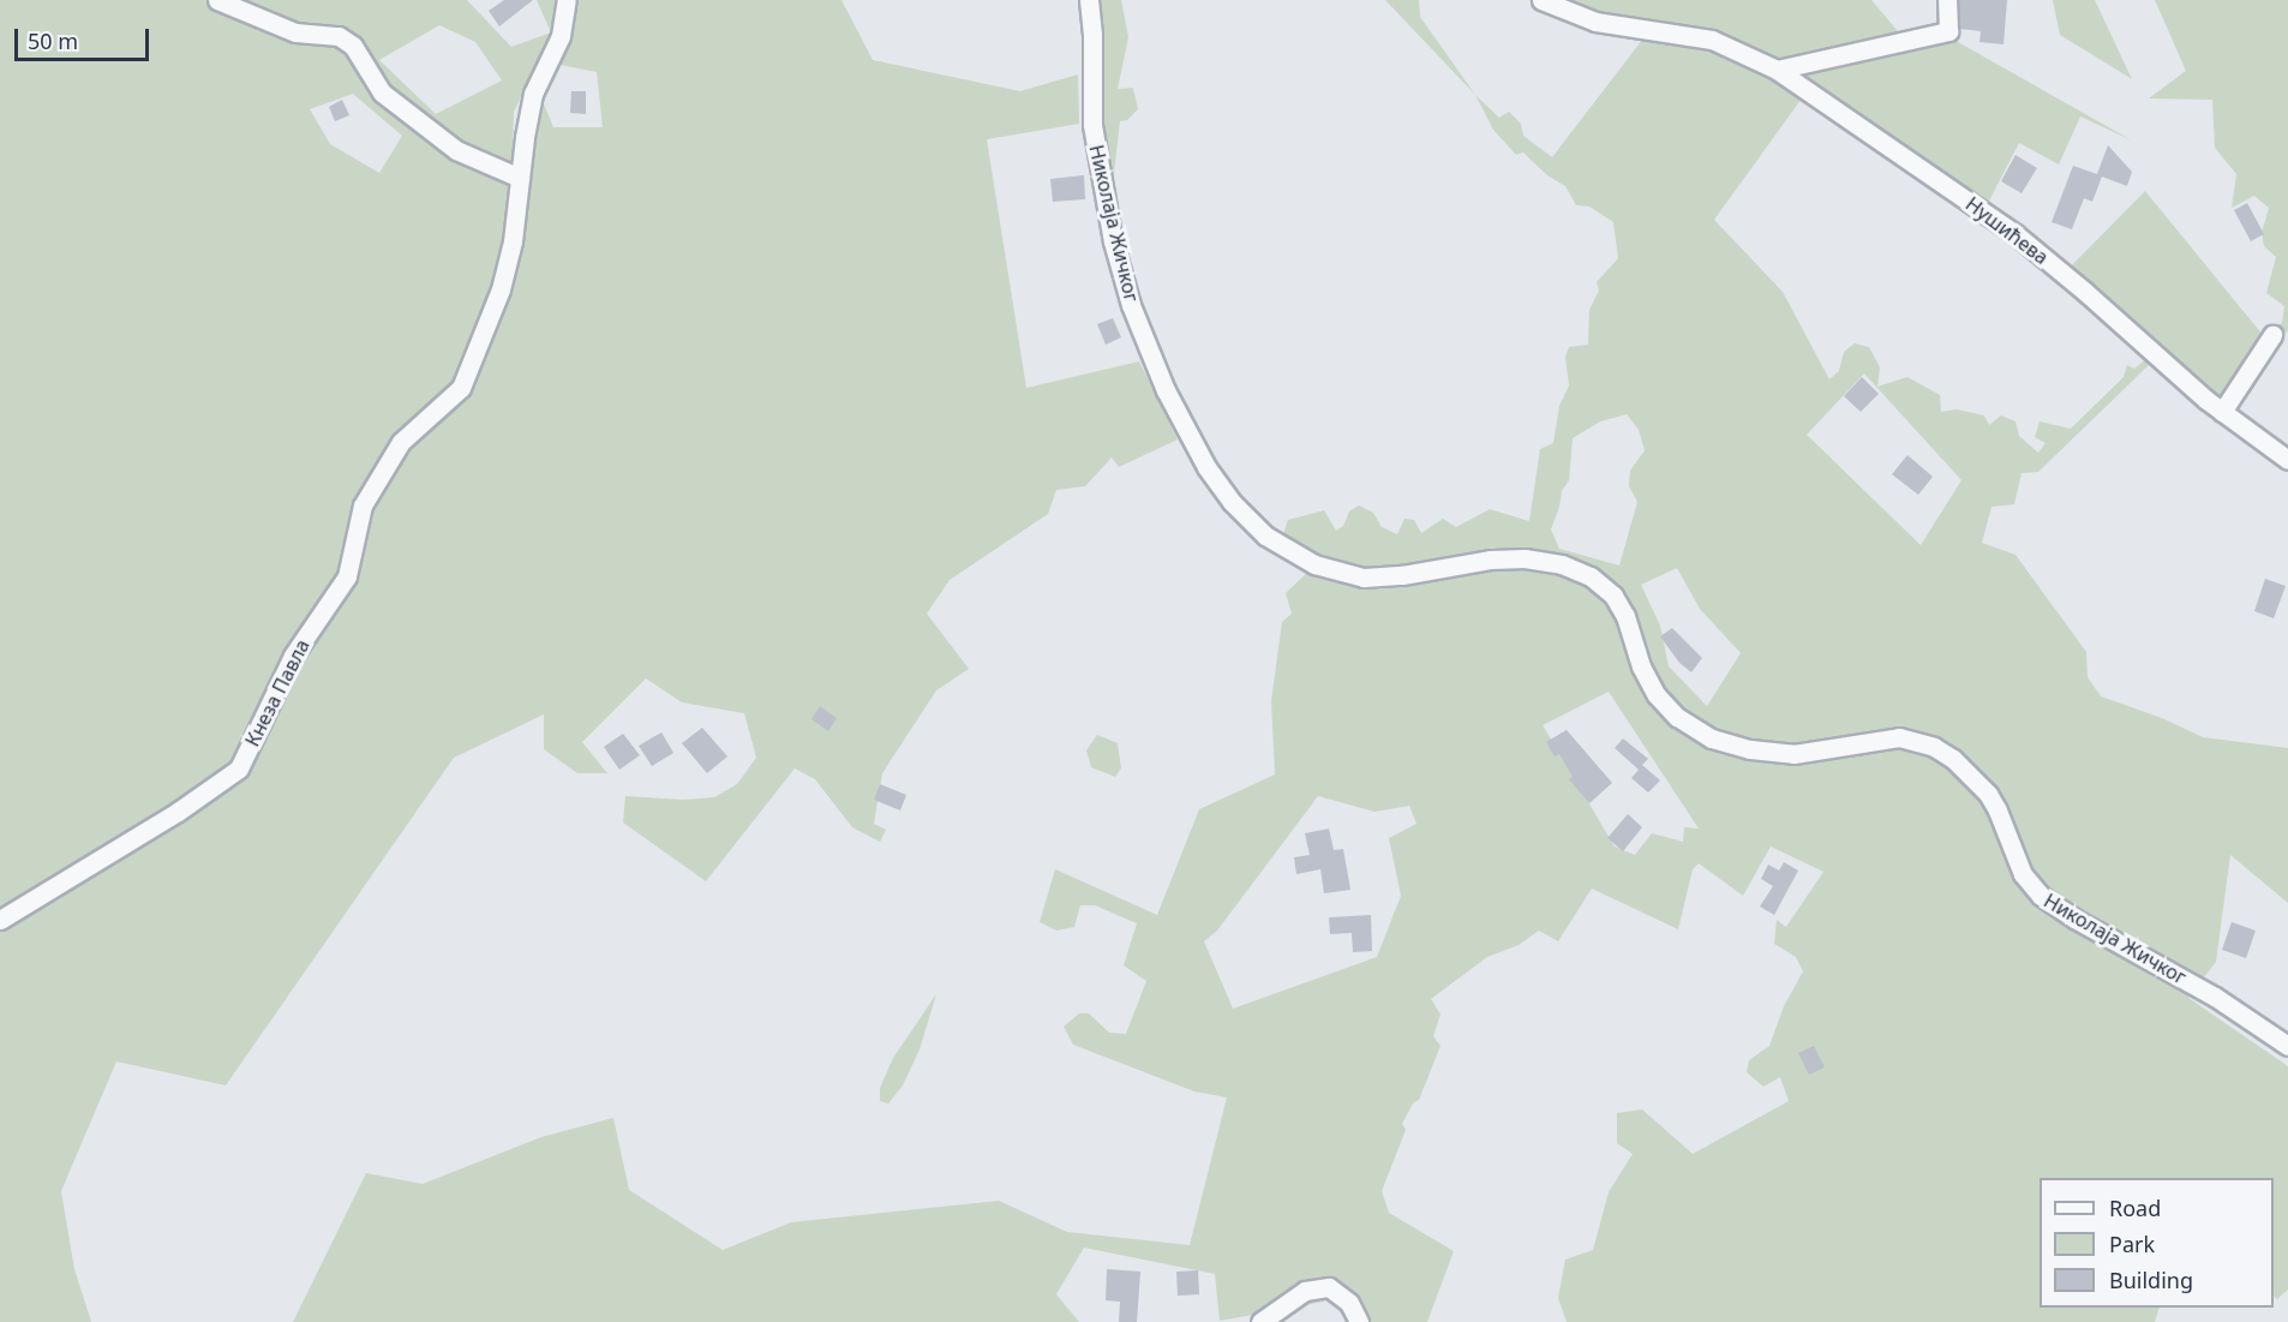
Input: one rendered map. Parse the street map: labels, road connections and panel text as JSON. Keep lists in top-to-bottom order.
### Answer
{
  "streets": {
    "street": ["Николаја Жичког", "Нушићева", "Кнеза Павла"]
  },
  "legend": ["Road", "Park", "Building"],
  "scale_bar": "50 m"
}
